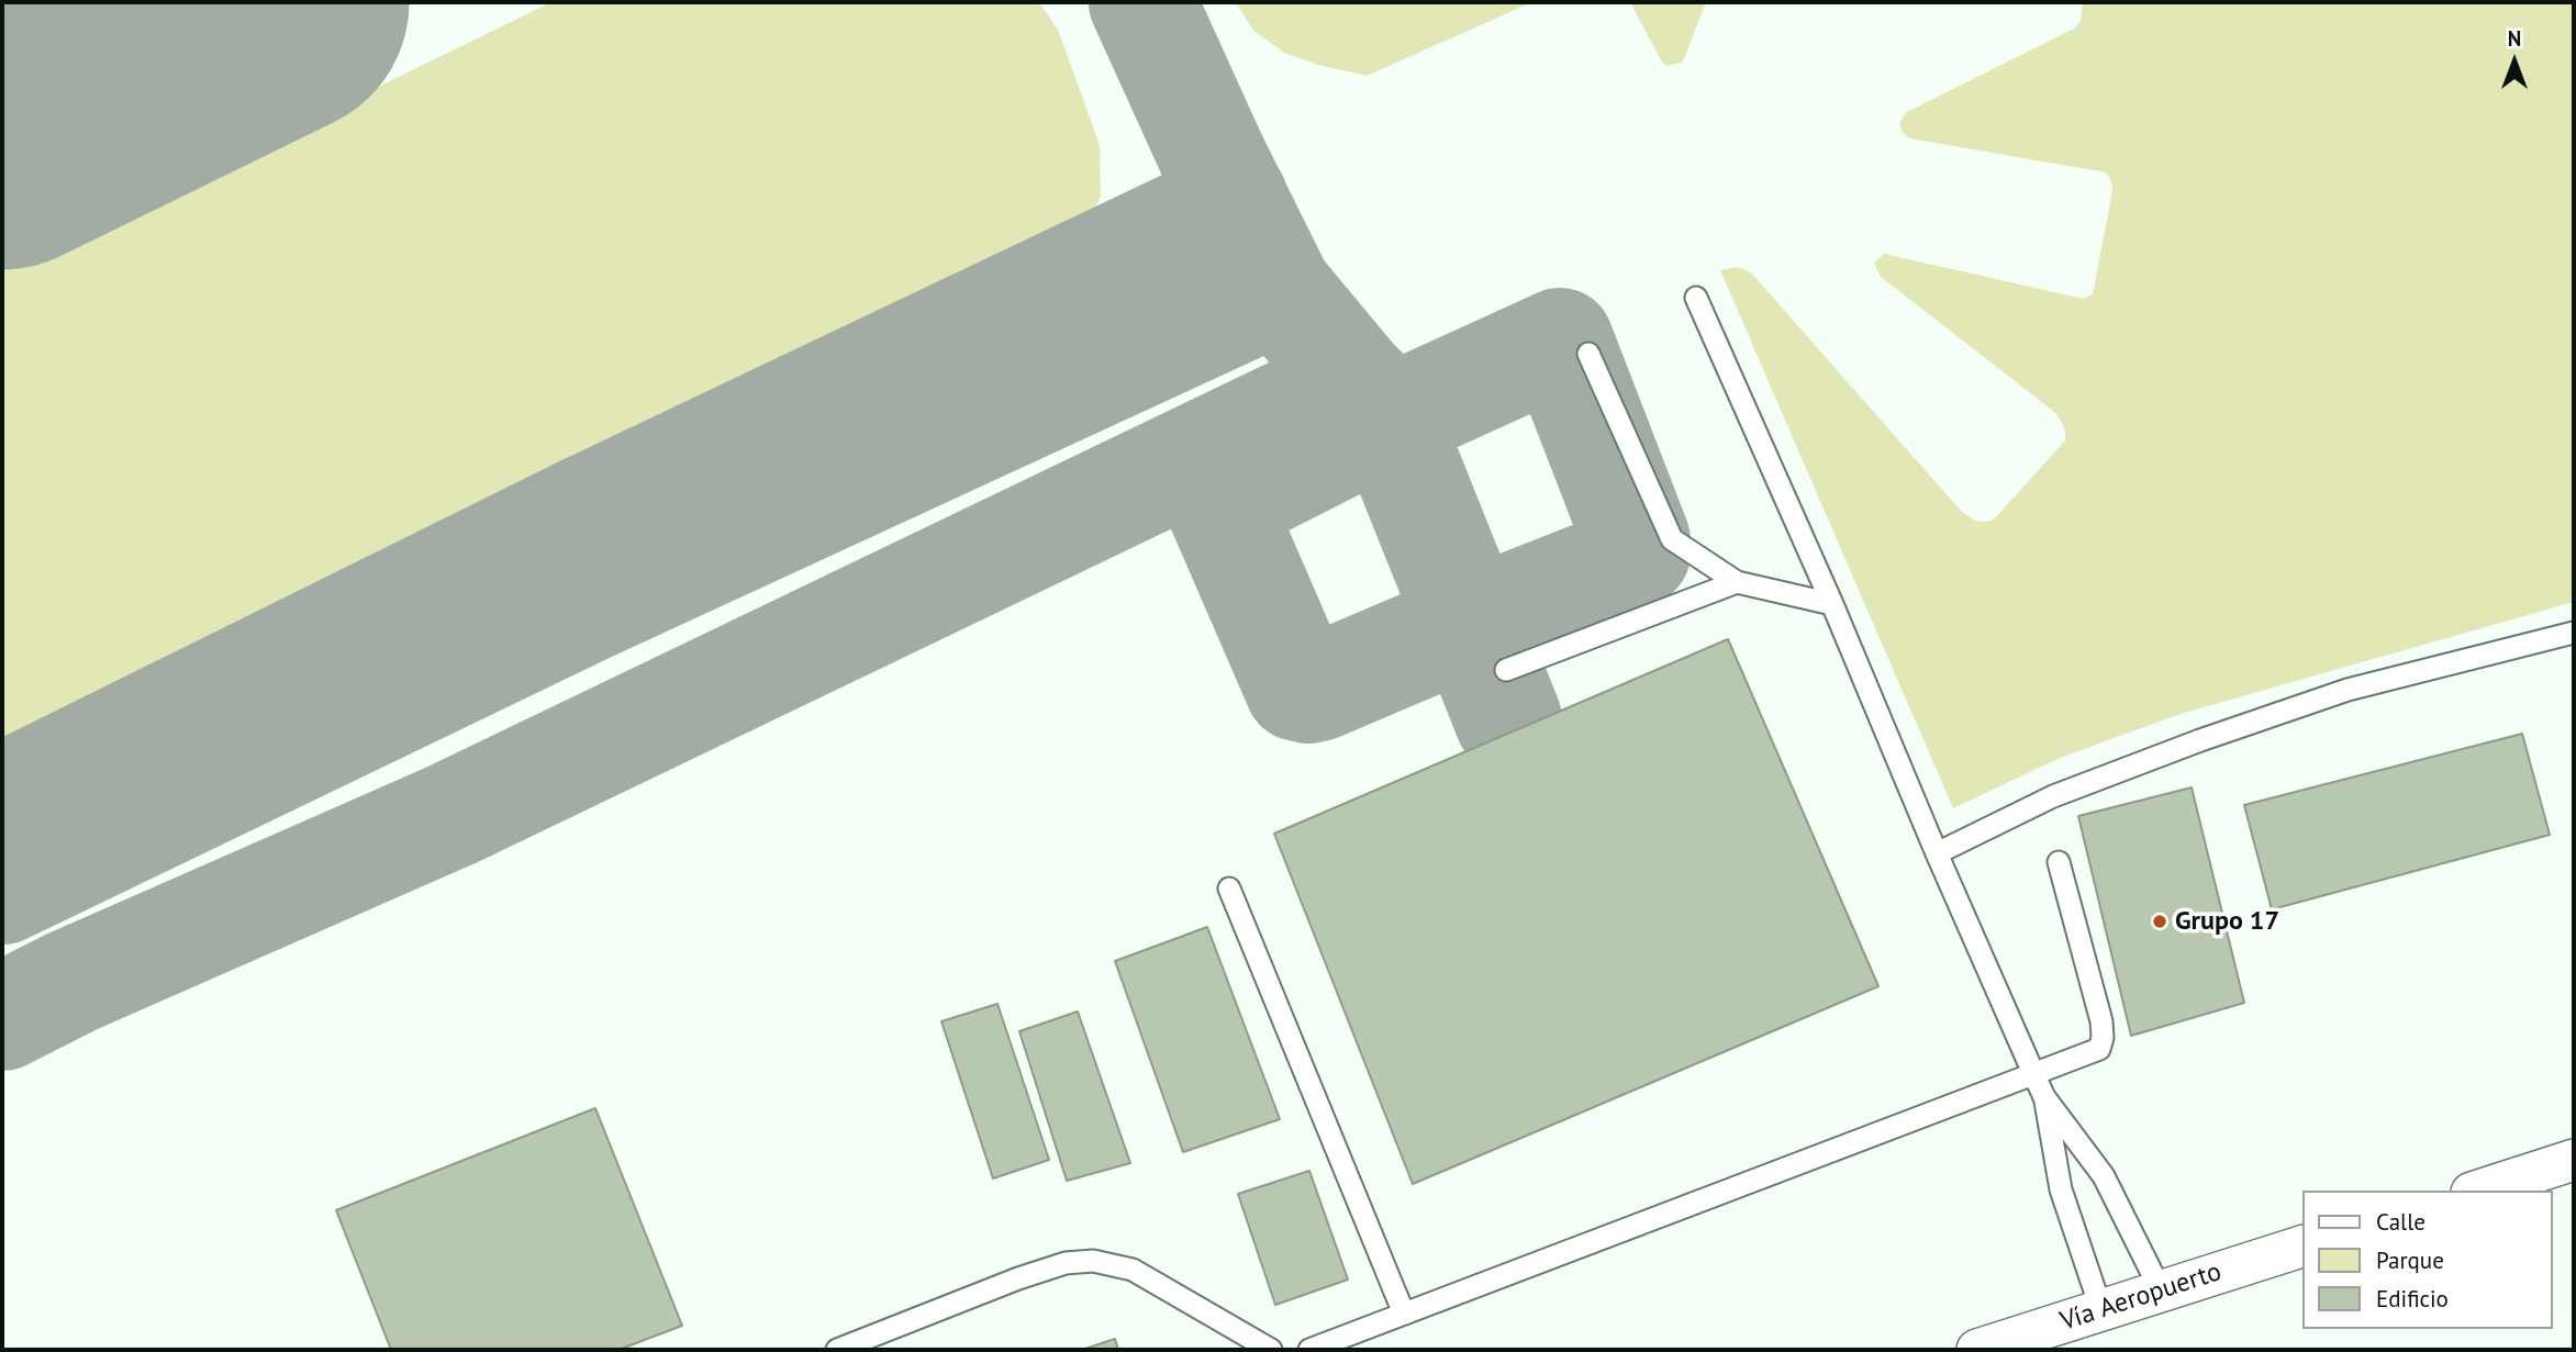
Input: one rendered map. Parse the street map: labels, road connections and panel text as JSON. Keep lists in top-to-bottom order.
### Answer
{
  "streets": {
    "street": ["Vía Aeropuerto"]
  },
  "places": ["Grupo 17"],
  "legend": ["Calle", "Parque", "Edificio"],
  "north": "top"
}
